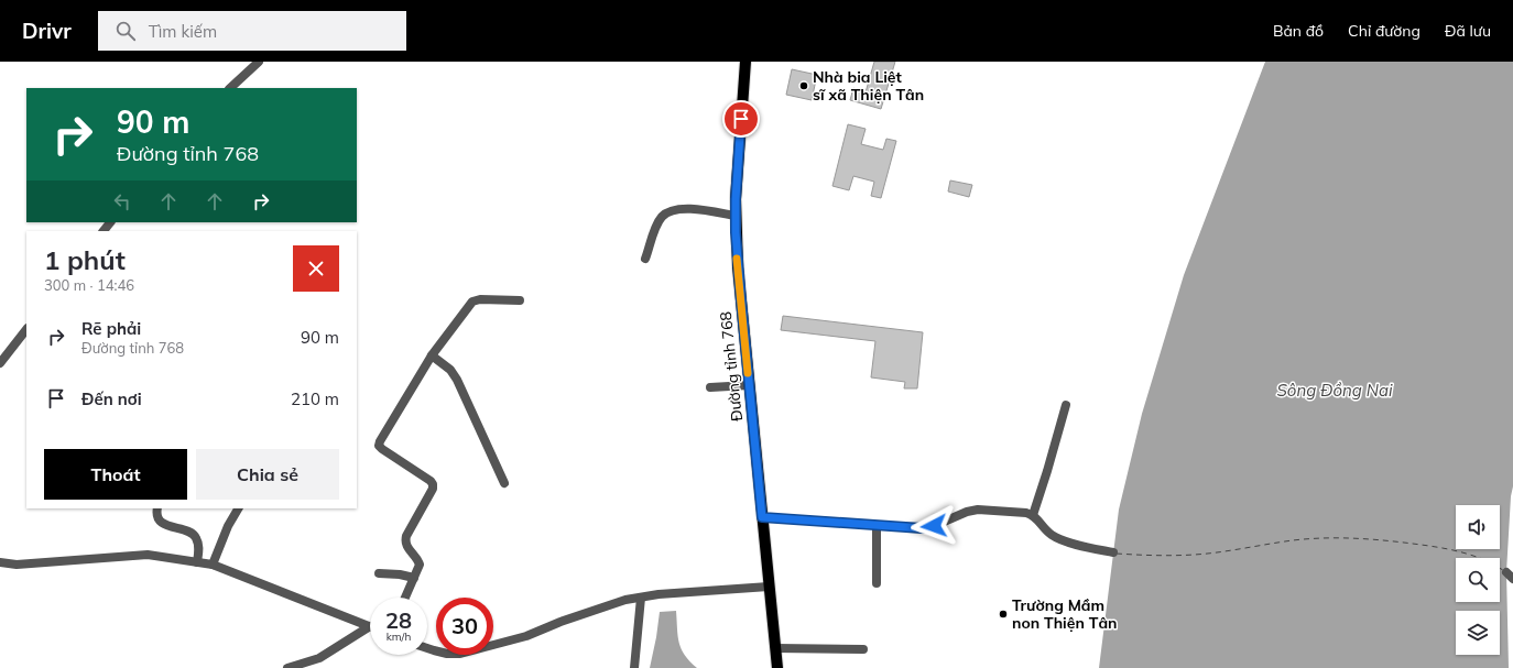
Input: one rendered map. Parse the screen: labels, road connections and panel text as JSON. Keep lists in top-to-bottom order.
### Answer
{
  "streets": {
    "main road": ["Đường tỉnh 768"]
  },
  "water": ["Sông Đồng Nai"],
  "places": ["Nhà bia Liệt sĩ xã Thiện Tân", "Trường Mầm non Thiện Tân"],
  "page": {
    "header": "Drivr",
    "search": "Tìm kiếm",
    "nav": ["Bản đồ", "Chỉ đường", "Đã lưu"],
    "turn": ["90 m", "Đường tỉnh 768"],
    "heading": ["1 phút", "300 m · 14:46"],
    "list": [
      {
        "name": "Rẽ phải",
        "note": "Đường tỉnh 768",
        "value": "90 m"
      },
      {
        "name": "Đến nơi",
        "value": "210 m"
      }
    ],
    "buttons": ["Thoát", "Chia sẻ"],
    "speed": "28 km/h",
    "limit": "30"
  }
}
